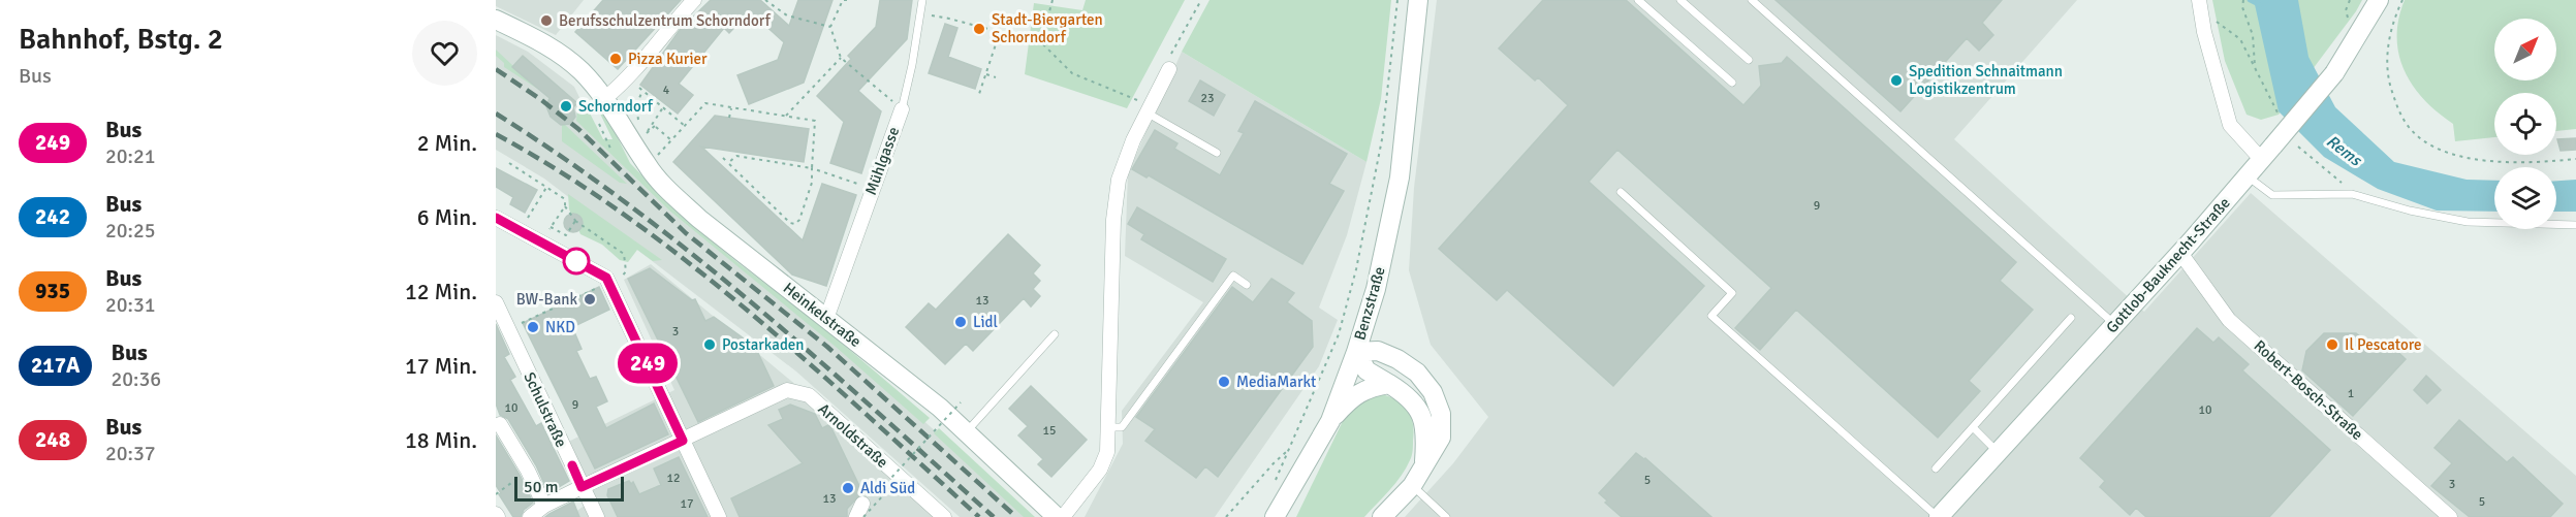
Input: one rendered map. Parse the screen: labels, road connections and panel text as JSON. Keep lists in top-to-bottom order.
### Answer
{
  "streets": {
    "street": [
      "Mühlgasse",
      "Gottlob-Bauknecht-Straße",
      "Benzstraße",
      "Heinkelstraße",
      "Robert-Bosch-Straße",
      "Schulstraße",
      "Arnoldstraße"
    ]
  },
  "crossings": [
    ["Mühlgasse", "Heinkelstraße"],
    ["Gottlob-Bauknecht-Straße", "Robert-Bosch-Straße"],
    ["Schulstraße", "Arnoldstraße"]
  ],
  "water": ["Rems"],
  "places": [
    "Berufsschulzentrum Schorndorf",
    "Stadt-Biergarten Schorndorf",
    "Pizza Kurier",
    "Spedition Schnaitmann Logistikzentrum",
    "Schorndorf",
    "BW-Bank",
    "Lidl",
    "NKD",
    "Postarkaden",
    "Il Pescatore",
    "MediaMarkt",
    "Aldi Süd"
  ],
  "lines": ["bus line 249"],
  "house_numbers": [
    "4",
    "23",
    "9",
    "13",
    "3",
    "1",
    "9",
    "10",
    "10",
    "15",
    "12",
    "5",
    "3",
    "13",
    "5",
    "17"
  ],
  "scale_bar": "50 m",
  "north": "top right",
  "page": {
    "heading": ["Bahnhof, Bstg. 2", "Bus"],
    "on_map": "249",
    "list": [
      {
        "mark": "249",
        "name": "Bus",
        "note": "20:21",
        "value": "2 Min."
      },
      {
        "mark": "242",
        "name": "Bus",
        "note": "20:25",
        "value": "6 Min."
      },
      {
        "mark": "935",
        "name": "Bus",
        "note": "20:31",
        "value": "12 Min."
      },
      {
        "mark": "217A",
        "name": "Bus",
        "note": "20:36",
        "value": "17 Min."
      },
      {
        "mark": "248",
        "name": "Bus",
        "note": "20:37",
        "value": "18 Min."
      }
    ],
    "scale": "50 m"
  }
}
